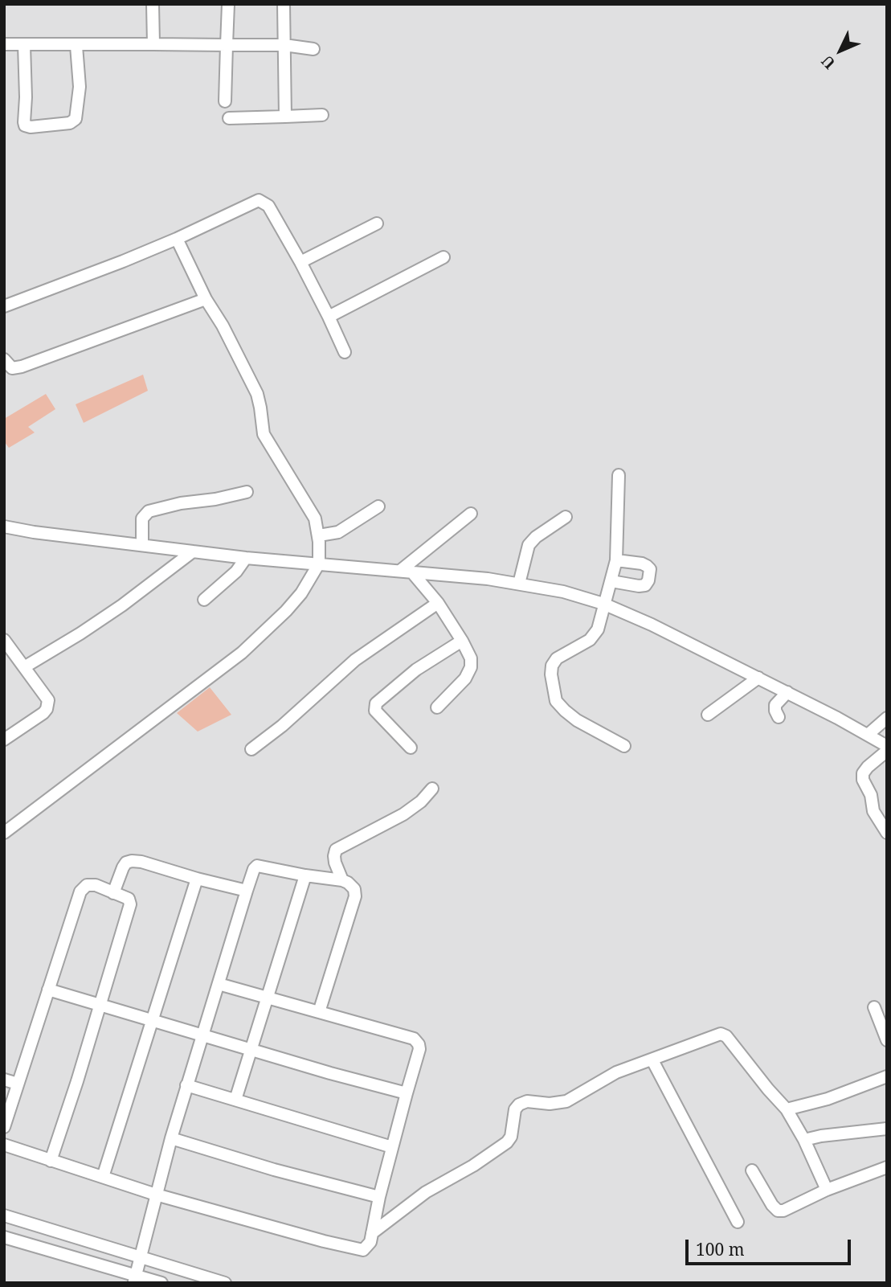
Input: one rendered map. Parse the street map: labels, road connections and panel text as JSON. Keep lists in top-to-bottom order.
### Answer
{
  "scale_bar": "100 m",
  "north": "bottom left"
}
